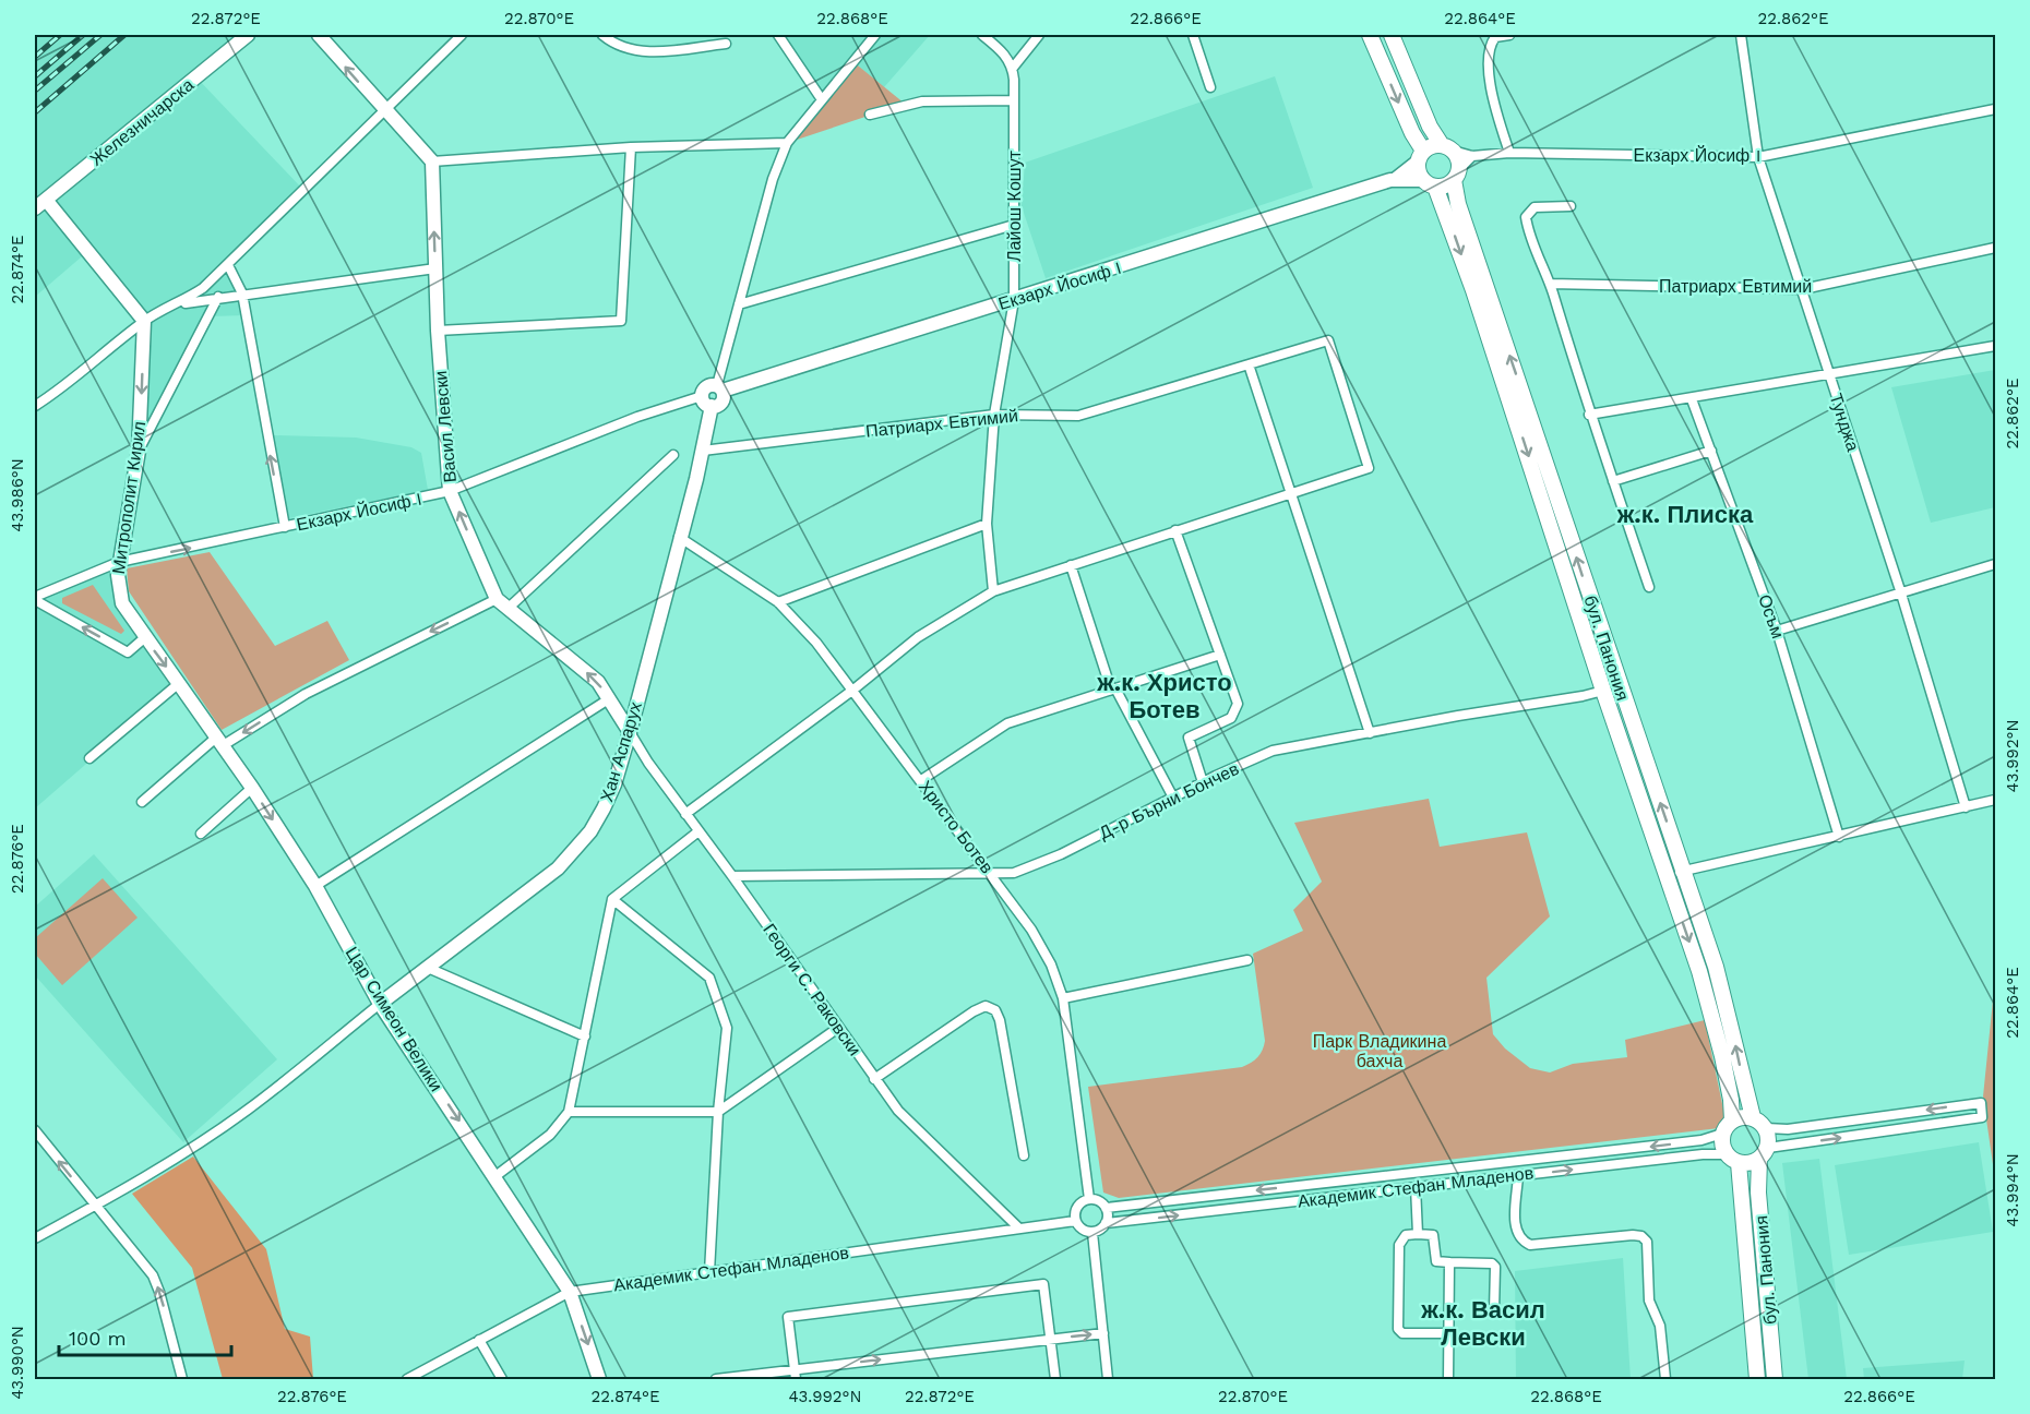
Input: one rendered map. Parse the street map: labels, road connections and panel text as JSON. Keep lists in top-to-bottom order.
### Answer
{
  "streets": {
    "main road": ["бул. Панония"],
    "street": [
      "Железничарска",
      "Екзарх Йосиф I",
      "Лайош Кошут",
      "Патриарх Евтимий",
      "Тунджа",
      "Васил Левски",
      "Митрополит Кирил",
      "Осъм",
      "Хан Аспарух",
      "Д-р Бърни Бончев",
      "Христо Ботев",
      "Георги С. Раковски",
      "Цар Симеон Велики",
      "Академик Стефан Младенов"
    ]
  },
  "crossings": [
    ["Екзарх Йосиф I", "Лайош Кошут"],
    ["Екзарх Йосиф I", "Тунджа"],
    ["Екзарх Йосиф I", "Васил Левски"],
    ["Екзарх Йосиф I", "Митрополит Кирил"],
    ["Екзарх Йосиф I", "бул. Панония"],
    ["Екзарх Йосиф I", "Хан Аспарух"],
    ["Лайош Кошут", "Патриарх Евтимий"],
    ["Патриарх Евтимий", "Тунджа"],
    ["Патриарх Евтимий", "Хан Аспарух"],
    ["Митрополит Кирил", "Цар Симеон Велики"],
    ["бул. Панония", "Д-р Бърни Бончев"],
    ["бул. Панония", "Академик Стефан Младенов"],
    ["Хан Аспарух", "Христо Ботев"],
    ["Хан Аспарух", "Георги С. Раковски"],
    ["Хан Аспарух", "Цар Симеон Велики"],
    ["Д-р Бърни Бончев", "Христо Ботев"],
    ["Д-р Бърни Бончев", "Георги С. Раковски"],
    ["Христо Ботев", "Академик Стефан Младенов"],
    ["Георги С. Раковски", "Академик Стефан Младенов"],
    ["Цар Симеон Велики", "Академик Стефан Младенов"]
  ],
  "one_way": ["Васил Левски", "Цар Симеон Велики"],
  "districts": ["ж.к. Плиска", "ж.к. Христо Ботев", "ж.к. Васил Левски"],
  "parks": ["Парк Владикина бахча"],
  "scale_bar": "100 m",
  "coordinates": [
    "22.872°E",
    "22.870°E",
    "22.868°E",
    "22.866°E",
    "22.864°E",
    "22.862°E",
    "22.874°E",
    "43.986°N",
    "43.992°N",
    "22.876°E",
    "43.994°N",
    "43.990°N"
  ]
}
